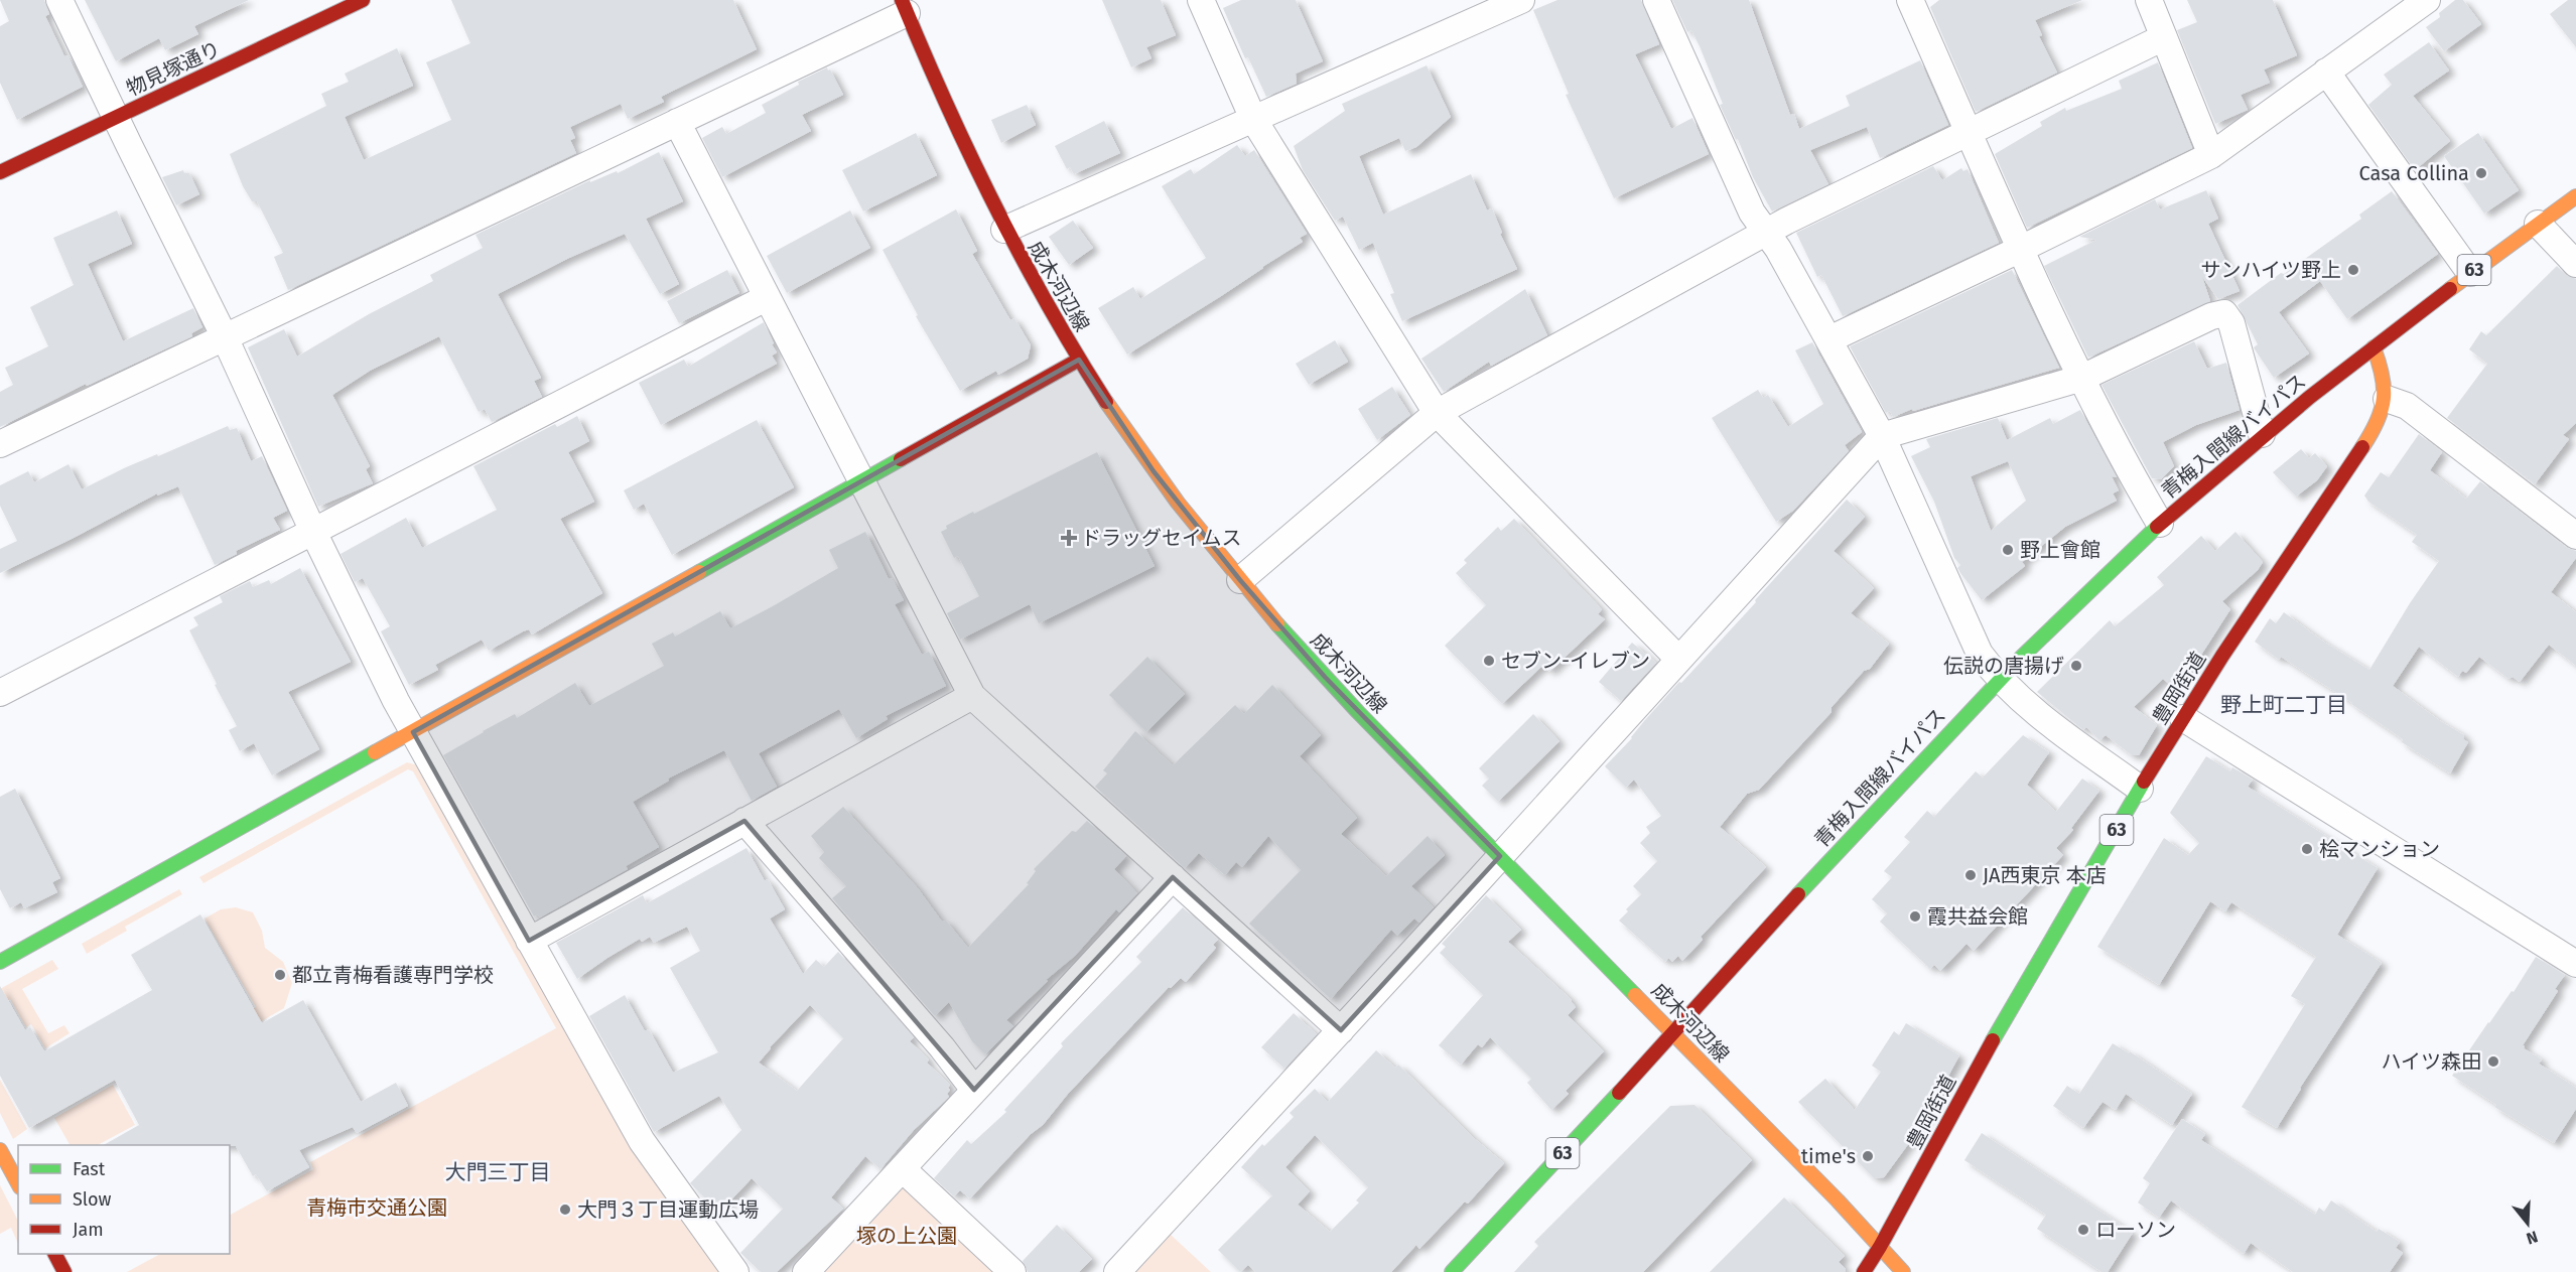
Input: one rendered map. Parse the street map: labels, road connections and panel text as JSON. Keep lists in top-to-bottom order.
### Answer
{
  "streets": {
    "main road": [
      "物見塚通り",
      "63",
      "成木河辺線",
      "青梅入間線バイパス",
      "豊岡街道"
    ]
  },
  "crossings": [
    ["63", "青梅入間線バイパス"],
    ["63", "豊岡街道"],
    ["成木河辺線", "青梅入間線バイパス"],
    ["成木河辺線", "豊岡街道"],
    ["青梅入間線バイパス", "豊岡街道"]
  ],
  "districts": ["野上町二丁目", "大門三丁目"],
  "parks": ["青梅市交通公園", "塚の上公園"],
  "places": {
    "other": [
      "Casa Collina",
      "サンハイツ野上",
      "野上會館",
      "セブン-イレブン",
      "伝説の唐揚げ",
      "桧マンション",
      "JA西東京 本店",
      "霞共益会館",
      "都立青梅看護専門学校",
      "ハイツ森田",
      "time's",
      "大門３丁目運動広場",
      "ローソン"
    ],
    "health": ["ドラッグセイムス"]
  },
  "legend": ["Fast", "Slow", "Jam"],
  "north": "bottom"
}
